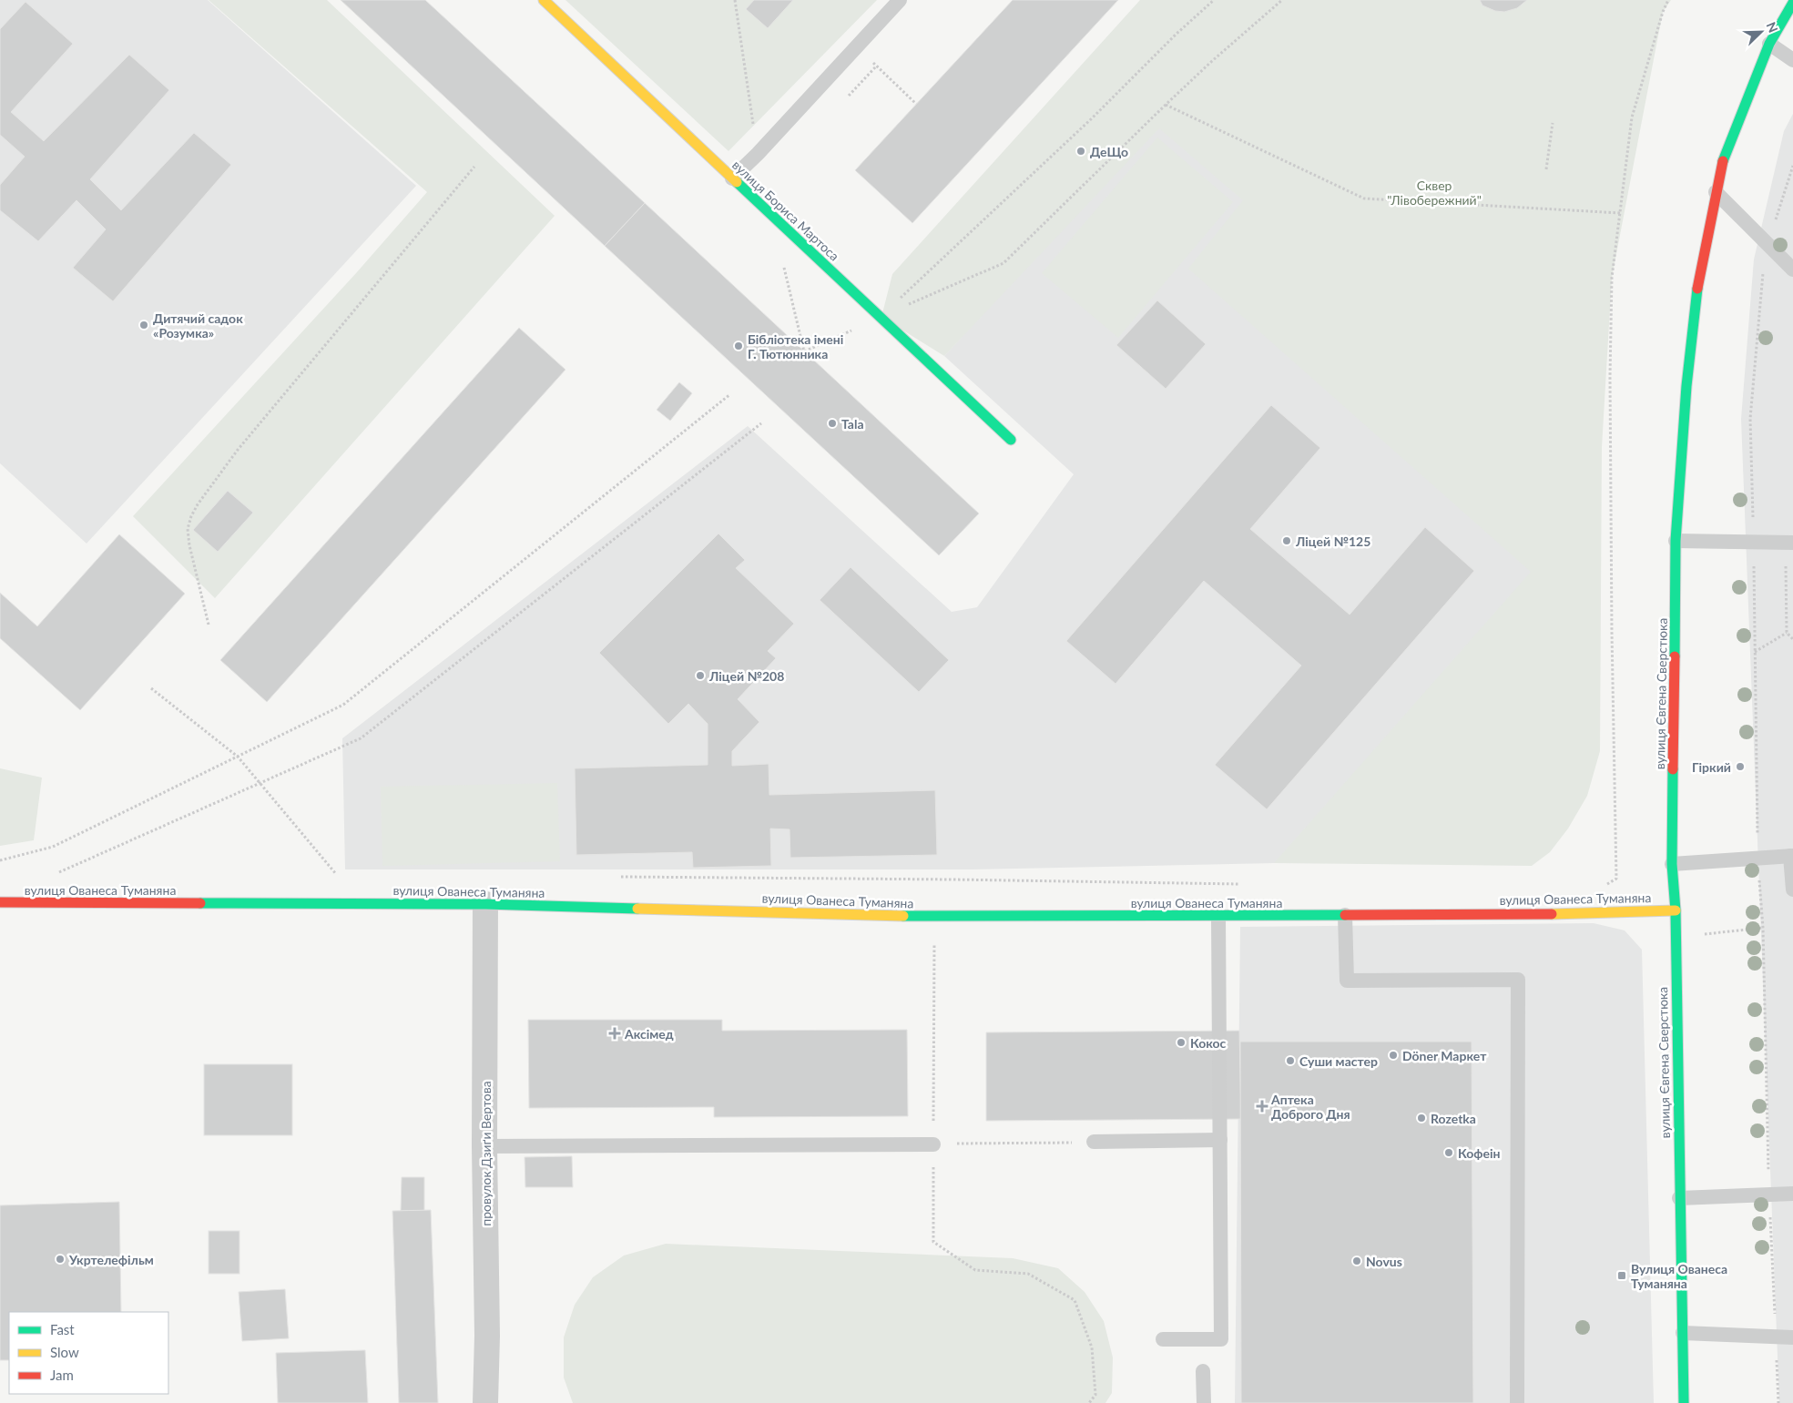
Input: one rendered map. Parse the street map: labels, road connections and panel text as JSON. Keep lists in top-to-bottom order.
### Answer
{
  "streets": {
    "street": [
      "вулиця Бориса Мартоса",
      "вулиця Євгена Сверстюка",
      "вулиця Ованеса Туманяна",
      "провулок Дзиґи Вертова"
    ]
  },
  "crossings": [
    ["вулиця Євгена Сверстюка", "вулиця Ованеса Туманяна"],
    ["вулиця Ованеса Туманяна", "провулок Дзиґи Вертова"]
  ],
  "parks": ["Сквер \"Лівобережний\""],
  "places": {
    "other": [
      "ДеЩо",
      "Дитячий садок «Розумка»",
      "Бібліотека імені Г. Тютюнника",
      "Tala",
      "Ліцей №125",
      "Ліцей №208",
      "Гіркий",
      "Кокос",
      "Döner Маркет",
      "Суши мастер",
      "Rozetka",
      "Кофеін",
      "Укртелефільм",
      "Novus"
    ],
    "health": ["Аксімед", "Аптека Доброго Дня"],
    "transit": ["Вулиця Ованеса Туманяна"]
  },
  "legend": ["Fast", "Slow", "Jam"],
  "north": "top right"
}
